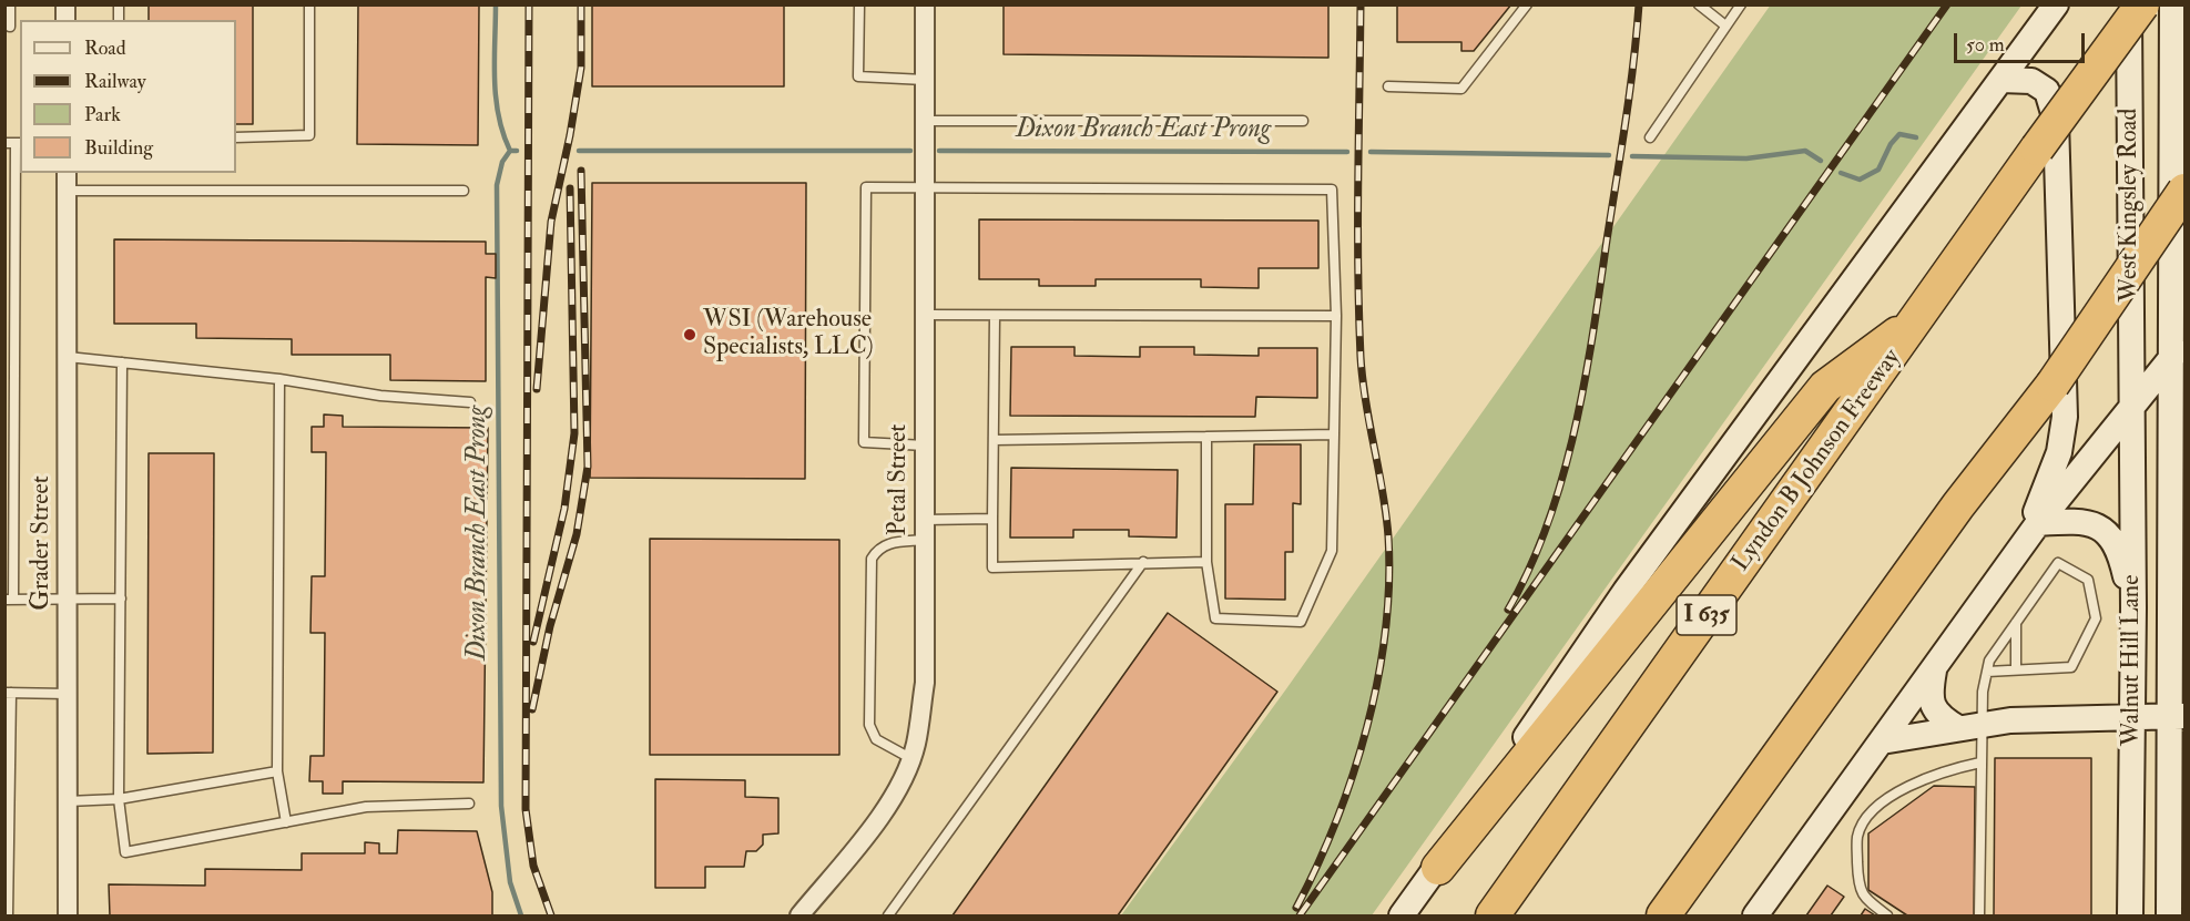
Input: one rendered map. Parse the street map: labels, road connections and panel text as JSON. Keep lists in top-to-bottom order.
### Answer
{
  "streets": {
    "highway": ["Lyndon B Johnson Freeway", "I 635"],
    "main road": ["West Kingsley Road", "Walnut Hill Lane"],
    "street": ["Petal Street", "Grader Street"]
  },
  "crossings": [
    ["West Kingsley Road", "Walnut Hill Lane"]
  ],
  "water": ["Dixon Branch East Prong"],
  "places": ["WSI (Warehouse Specialists, LLC)"],
  "legend": [
    "Road",
    "Railway",
    "Park",
    "Building"
  ],
  "scale_bar": "50 m"
}
